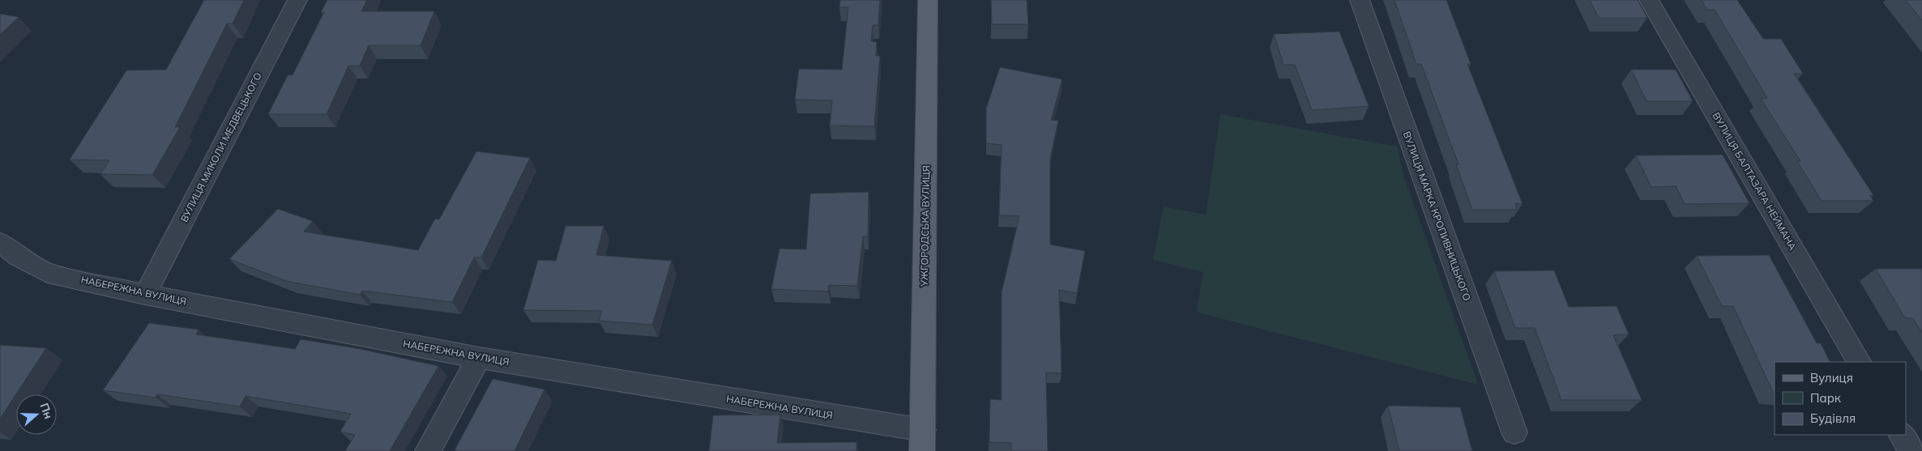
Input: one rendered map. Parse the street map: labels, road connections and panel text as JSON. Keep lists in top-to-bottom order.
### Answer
{
  "streets": {
    "main road": ["УЖГОРОДСЬКА ВУЛИЦЯ"],
    "street": [
      "ВУЛИЦЯ МИКОЛИ МЕДВЕЦЬКОГО",
      "ВУЛИЦЯ БАЛТАЗАРА НЕЙМАНА",
      "ВУЛИЦЯ МАРКА КРОПИВНИЦЬКОГО",
      "НАБЕРЕЖНА ВУЛИЦЯ"
    ]
  },
  "crossings": [
    ["ВУЛИЦЯ МИКОЛИ МЕДВЕЦЬКОГО", "НАБЕРЕЖНА ВУЛИЦЯ"],
    ["УЖГОРОДСЬКА ВУЛИЦЯ", "НАБЕРЕЖНА ВУЛИЦЯ"]
  ],
  "legend": ["Вулиця", "Парк", "Будівля"],
  "north": "right"
}
